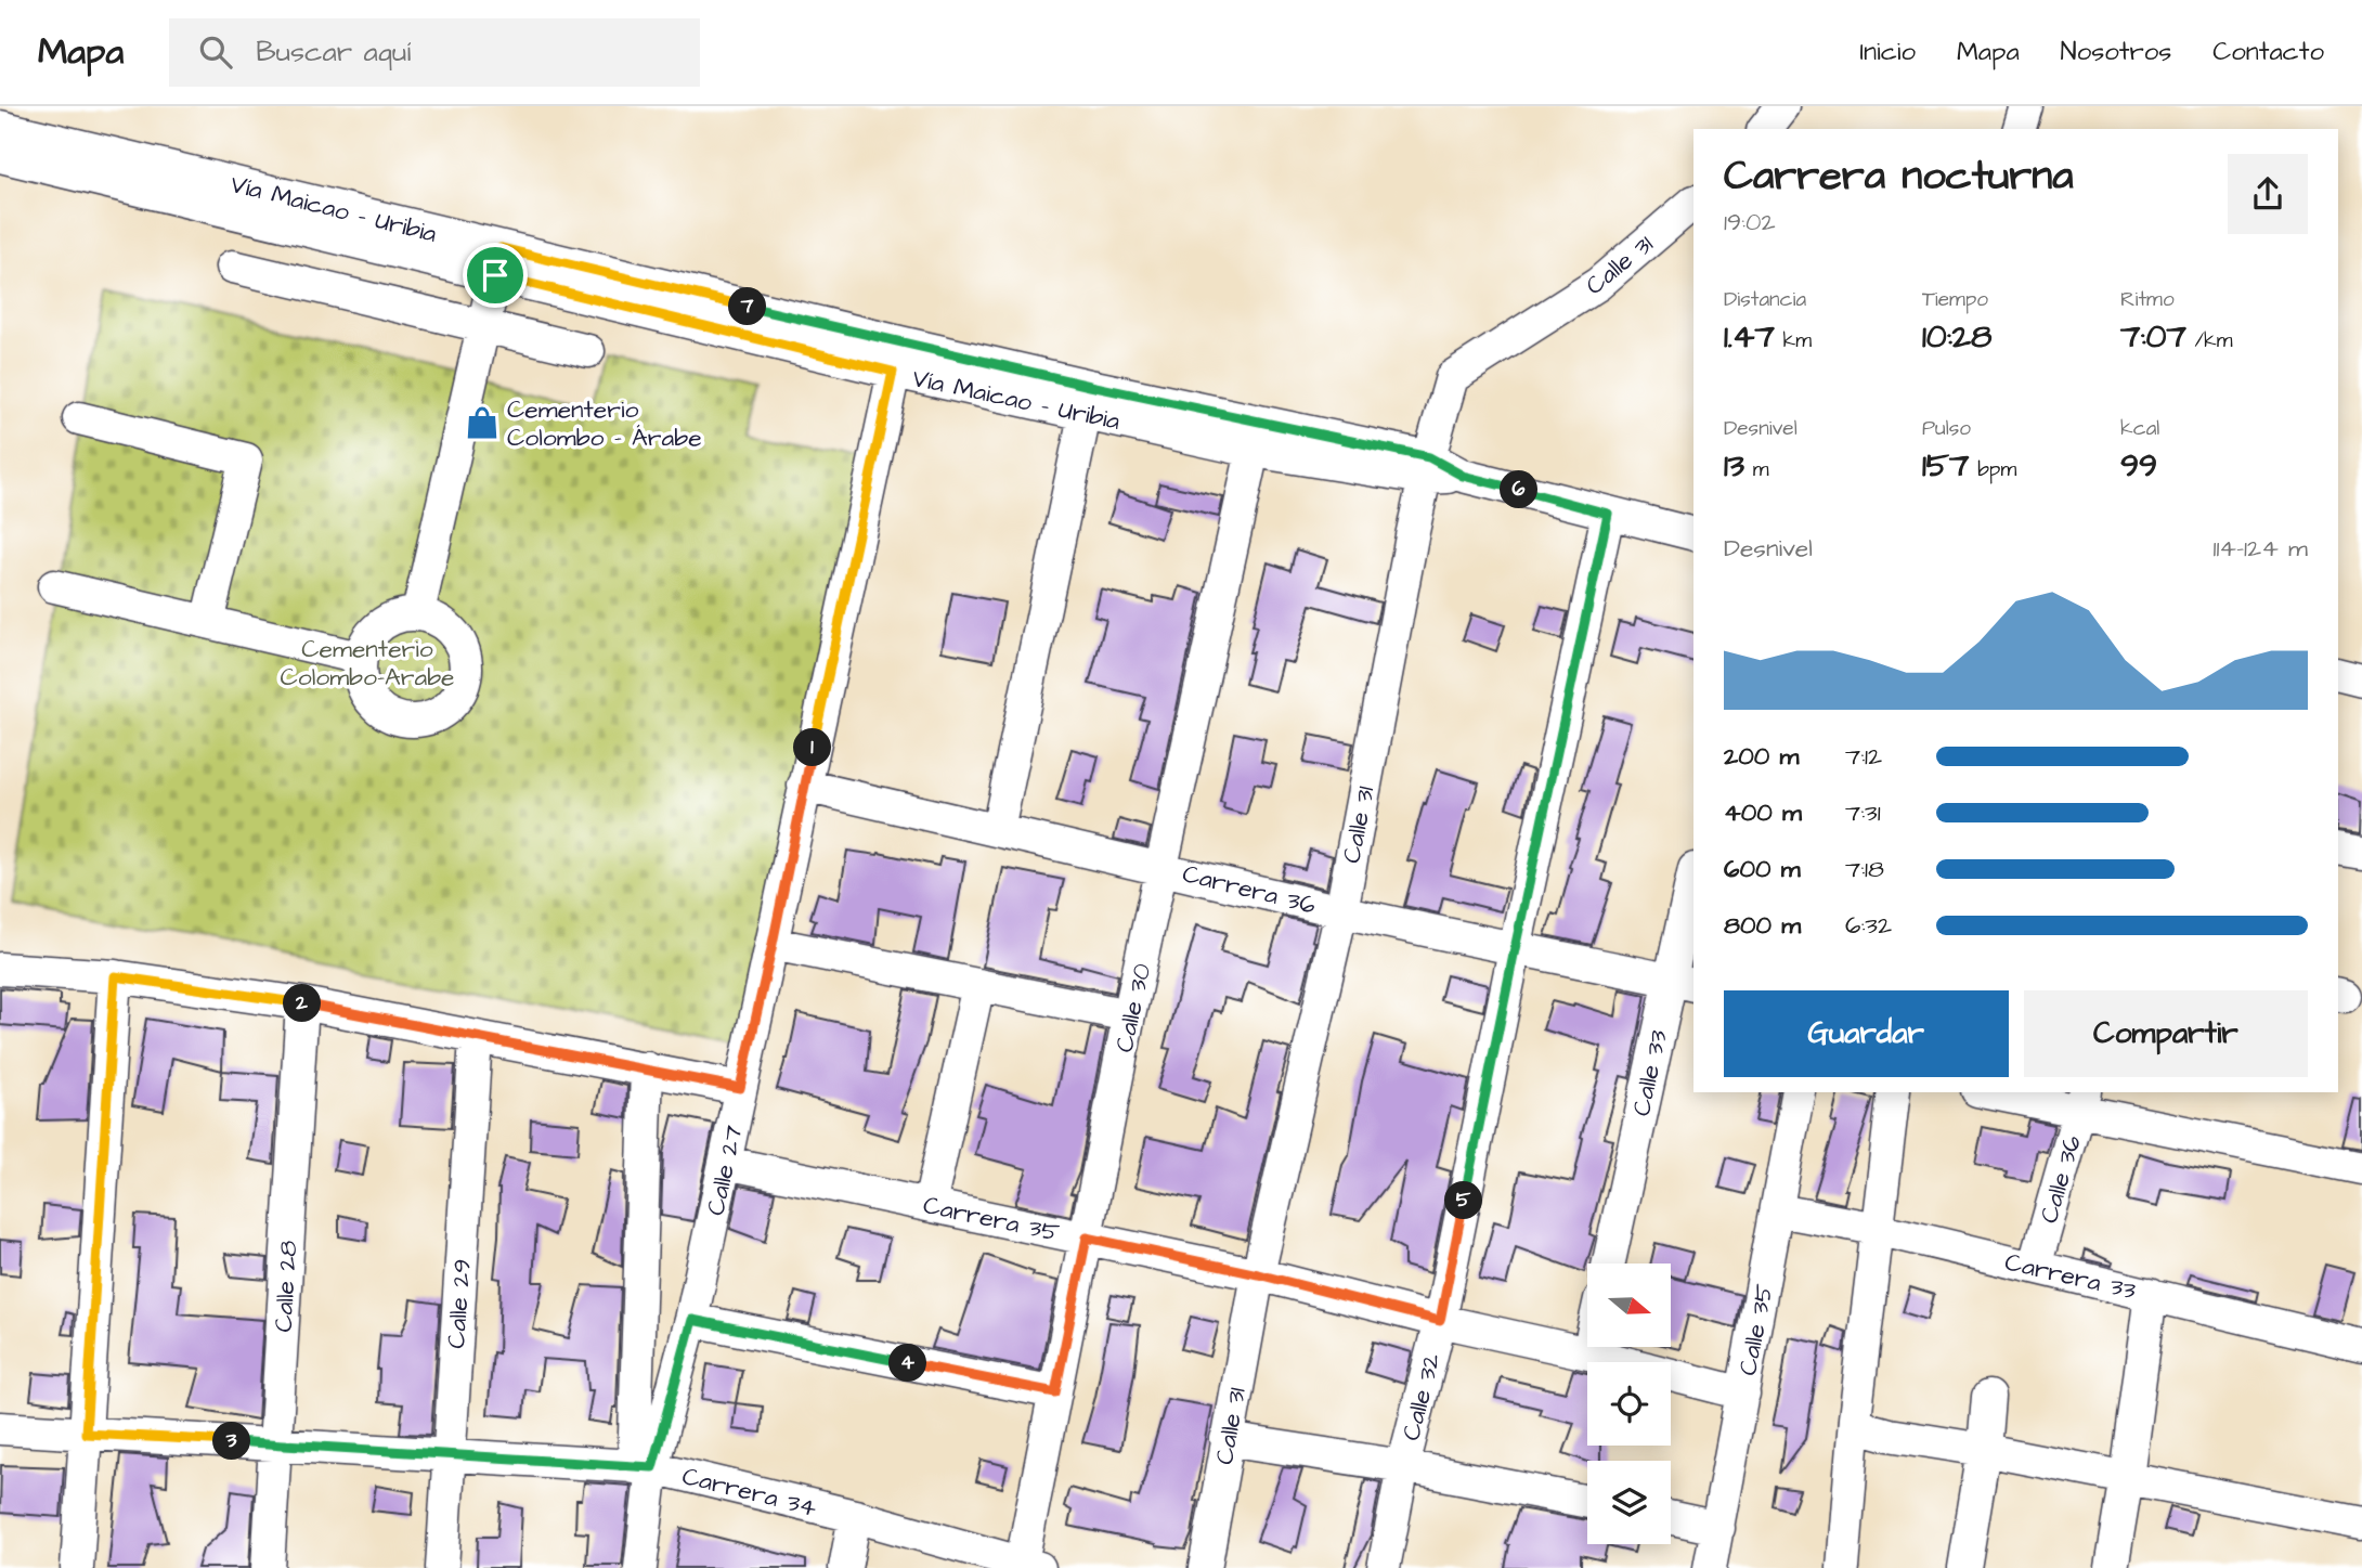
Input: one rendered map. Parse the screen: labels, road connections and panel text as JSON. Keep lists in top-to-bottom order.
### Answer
{
  "streets": {
    "street": [
      "Vía Maicao - Uribia",
      "Calle 31",
      "Carrera 36",
      "Calle 30",
      "Calle 33",
      "Calle 27",
      "Calle 36",
      "Carrera 35",
      "Carrera 33",
      "Calle 28",
      "Calle 29",
      "Calle 35",
      "Calle 32",
      "Carrera 34"
    ]
  },
  "crossings": [
    ["Vía Maicao - Uribia", "Calle 31"],
    ["Vía Maicao - Uribia", "Calle 30"],
    ["Vía Maicao - Uribia", "Calle 27"],
    ["Vía Maicao - Uribia", "Calle 32"],
    ["Calle 31", "Carrera 36"],
    ["Calle 31", "Carrera 35"],
    ["Carrera 36", "Calle 30"],
    ["Carrera 36", "Calle 33"],
    ["Carrera 36", "Calle 27"],
    ["Carrera 36", "Calle 32"],
    ["Calle 30", "Carrera 35"],
    ["Calle 30", "Carrera 34"],
    ["Calle 27", "Carrera 35"],
    ["Calle 27", "Carrera 34"],
    ["Calle 36", "Carrera 33"],
    ["Carrera 35", "Calle 35"],
    ["Carrera 35", "Calle 32"],
    ["Carrera 33", "Calle 35"],
    ["Calle 28", "Carrera 34"],
    ["Calle 29", "Carrera 34"]
  ],
  "parks": ["Cementerio Colombo-Arabe"],
  "places": {
    "shop": ["Cementerio Colombo - Árabe"]
  },
  "north": "right",
  "page": {
    "header": "Mapa",
    "search": "Buscar aquí",
    "nav": [
      "Inicio",
      "Mapa",
      "Nosotros",
      "Contacto"
    ],
    "heading": ["Carrera nocturna", "19:02"],
    "stats": [
      ["Distancia", "1.47 km"],
      ["Tiempo", "10:28"],
      ["Ritmo", "7:07 /km"],
      ["Desnivel", "13 m"],
      ["Pulso", "157 bpm"],
      ["kcal", "99"]
    ],
    "pins": [
      "7",
      "6",
      "1",
      "2",
      "5",
      "4",
      "3"
    ],
    "chart": ["Desnivel", "114–124 m"],
    "list": [
      {
        "name": "200 m",
        "note": "7:12"
      },
      {
        "name": "400 m",
        "note": "7:31"
      },
      {
        "name": "600 m",
        "note": "7:18"
      },
      {
        "name": "800 m",
        "note": "6:32"
      }
    ],
    "buttons": ["Guardar", "Compartir"]
  }
}
